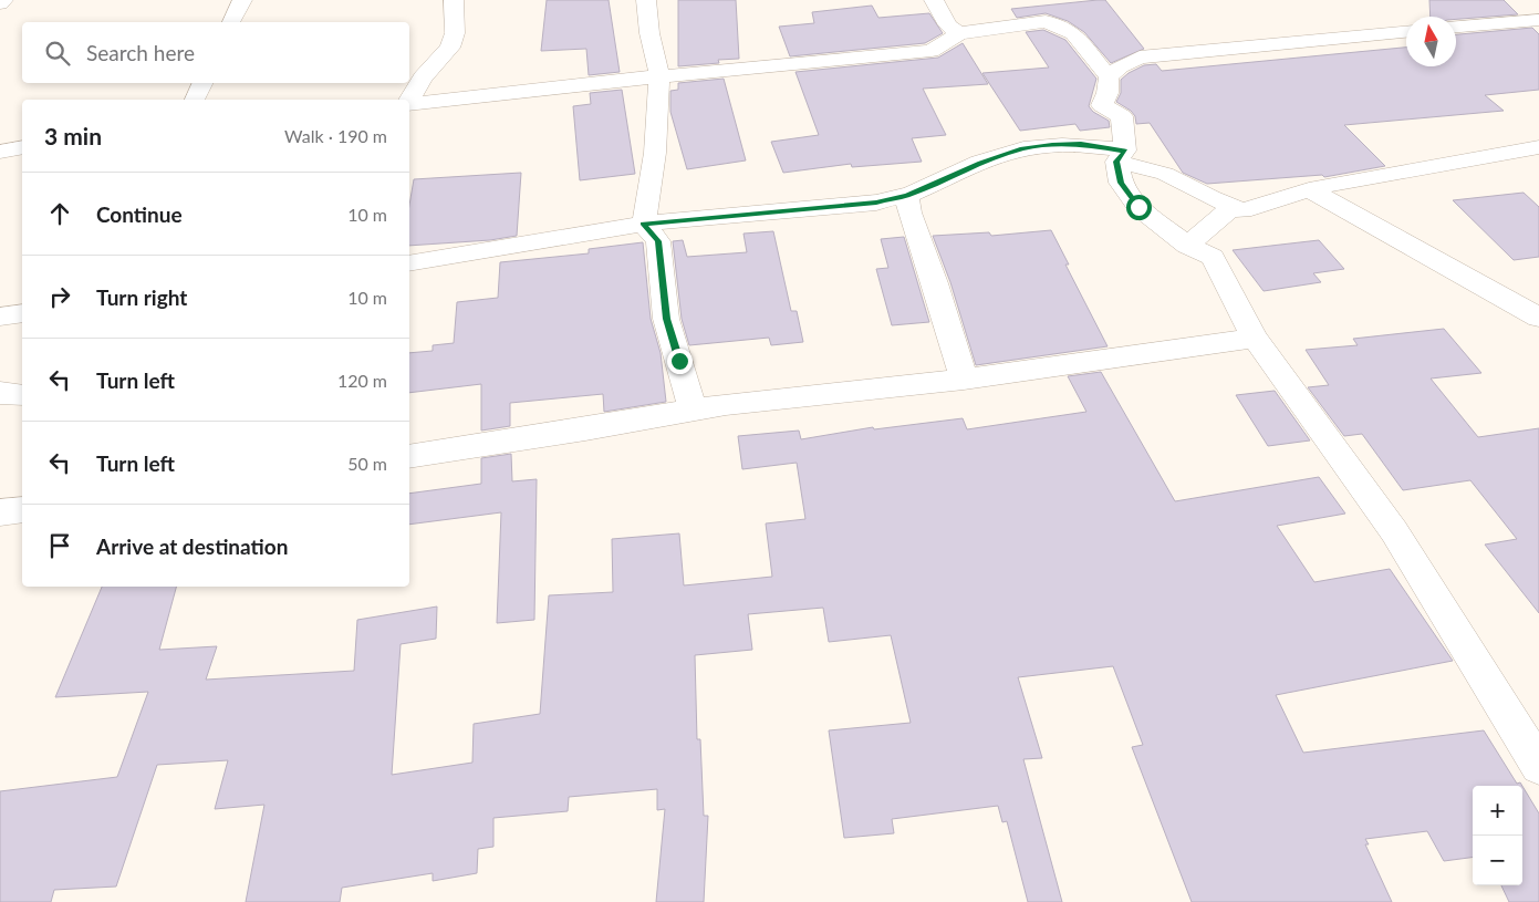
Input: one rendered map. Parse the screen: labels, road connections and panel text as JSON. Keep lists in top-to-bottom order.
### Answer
{
  "north": "top",
  "page": {
    "search": "Search here",
    "heading": ["3 min", "Walk · 190 m"],
    "list": [
      ["Continue", "10 m"],
      ["Turn right", "10 m"],
      ["Turn left", "120 m"],
      ["Turn left", "50 m"],
      "Arrive at destination"
    ],
    "map_buttons": ["+", "−"]
  }
}
